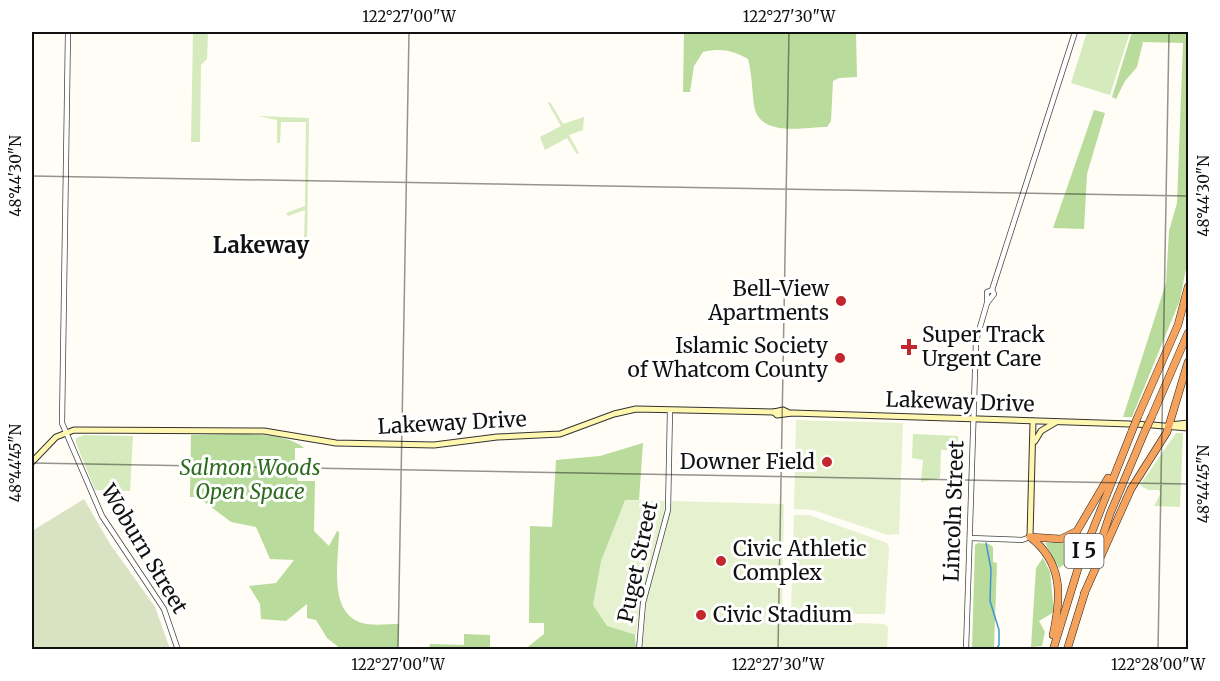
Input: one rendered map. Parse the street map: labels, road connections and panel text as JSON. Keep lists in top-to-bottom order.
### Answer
{
  "streets": {
    "highway": ["I 5"],
    "main road": ["Lakeway Drive"],
    "street": ["Lincoln Street", "Woburn Street", "Puget Street"]
  },
  "crossings": [
    ["Lakeway Drive", "Lincoln Street"],
    ["Lakeway Drive", "Woburn Street"],
    ["Lakeway Drive", "I 5"],
    ["Lakeway Drive", "Puget Street"]
  ],
  "districts": ["Lakeway"],
  "parks": ["Salmon Woods Open Space"],
  "places": {
    "other": [
      "Bell-View Apartments",
      "Islamic Society of Whatcom County",
      "Downer Field",
      "Civic Athletic Complex",
      "Civic Stadium"
    ],
    "health": ["Super Track Urgent Care"]
  },
  "coordinates": [
    "122°27'00\"W",
    "122°27'30\"W",
    "48°44'30\"N",
    "48°44'45\"N",
    "122°28'00\"W"
  ]
}
